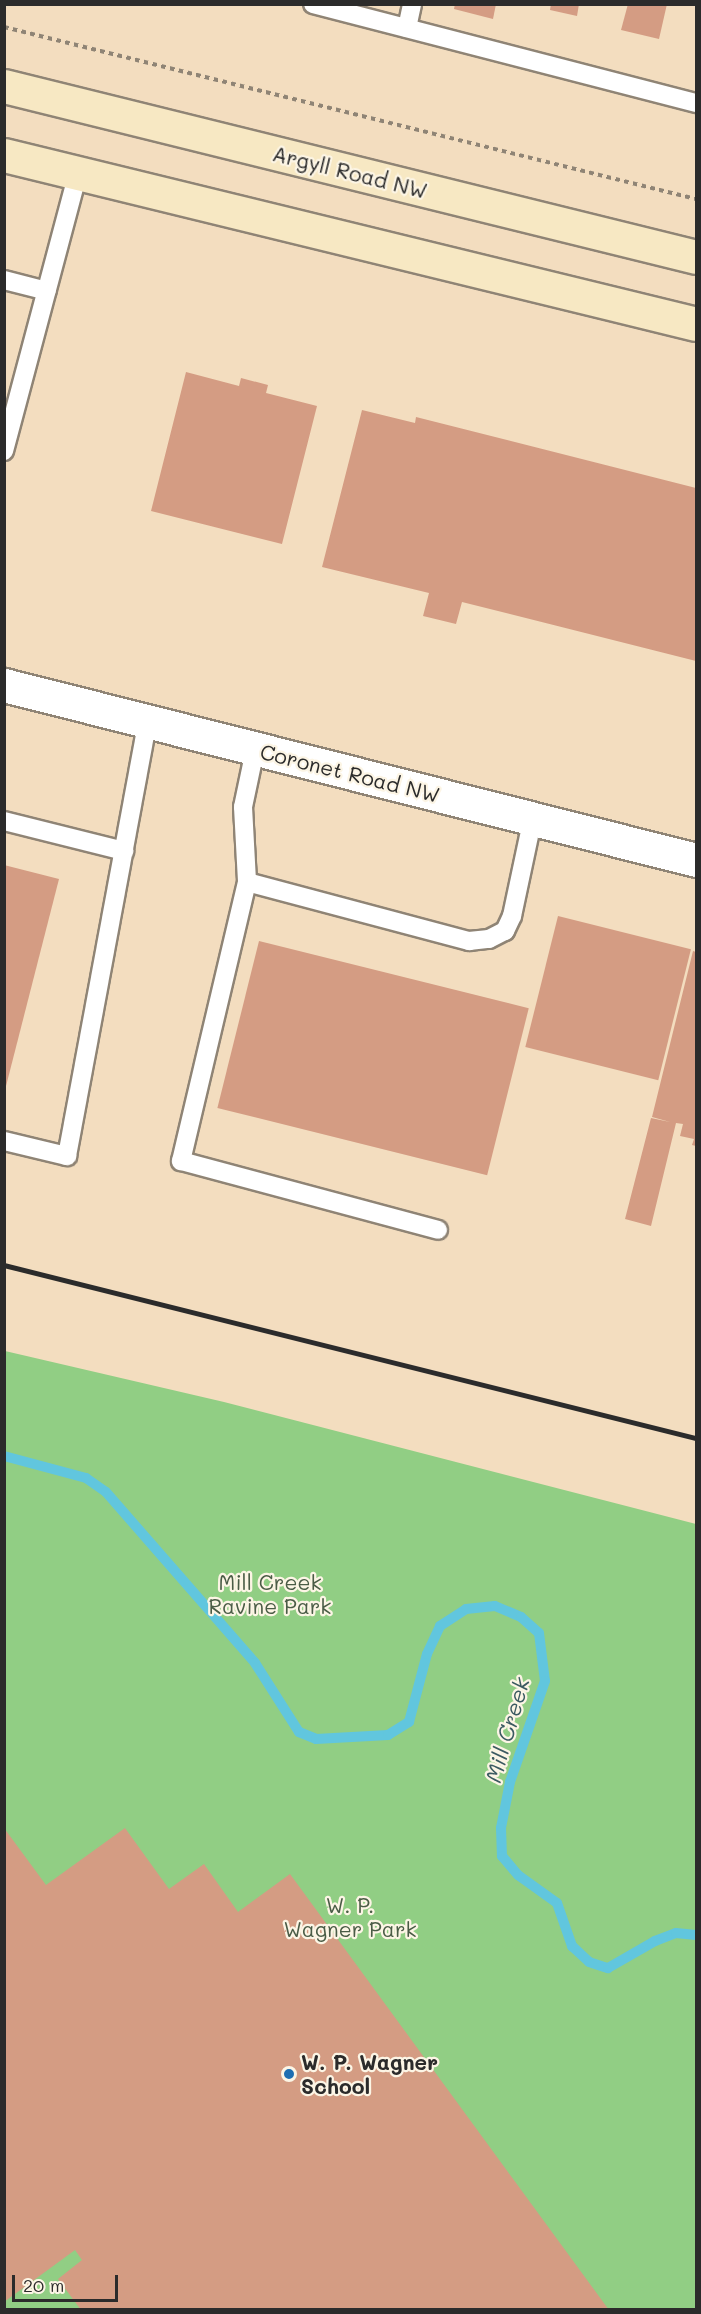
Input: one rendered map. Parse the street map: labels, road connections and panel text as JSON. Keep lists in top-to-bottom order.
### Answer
{
  "streets": {
    "main road": ["Argyll Road NW"],
    "street": ["Coronet Road NW"]
  },
  "water": ["Mill Creek"],
  "parks": ["Mill Creek Ravine Park", "W. P. Wagner Park"],
  "places": ["W. P. Wagner School"],
  "scale_bar": "20 m"
}
